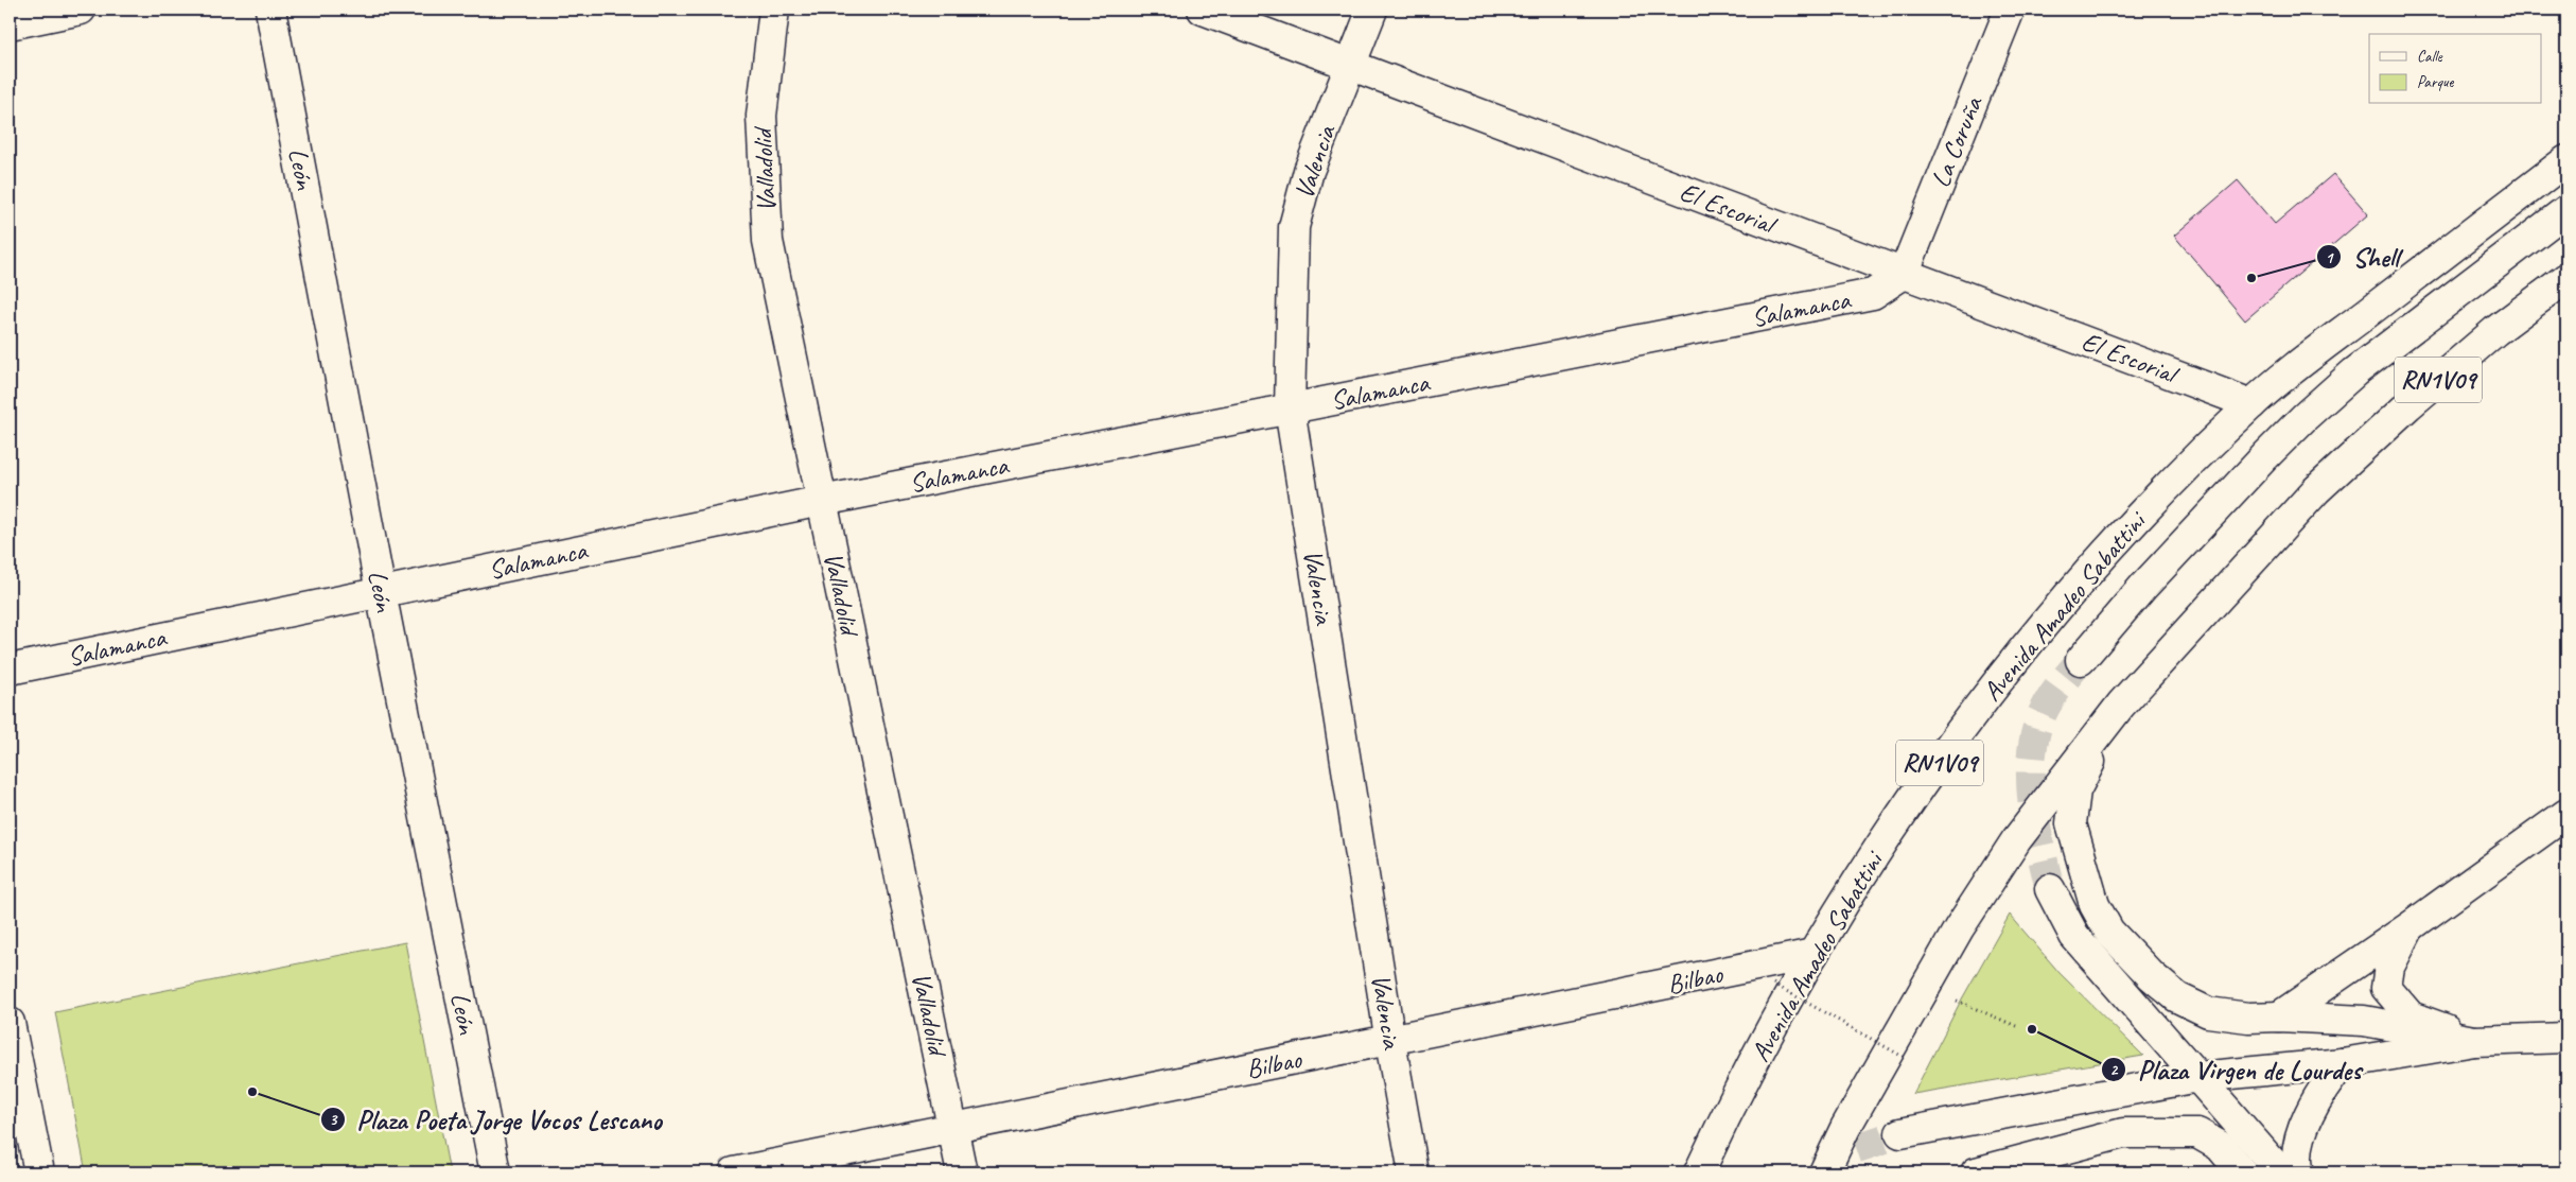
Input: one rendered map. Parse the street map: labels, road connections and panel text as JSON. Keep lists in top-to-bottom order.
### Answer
{
  "streets": {
    "street": [
      "La Coruña",
      "Valencia",
      "León",
      "Valladolid",
      "El Escorial",
      "Salamanca",
      "RN1V09",
      "Avenida Amadeo Sabattini",
      "Bilbao"
    ]
  },
  "crossings": [
    ["La Coruña", "El Escorial"],
    ["La Coruña", "Salamanca"],
    ["Valencia", "El Escorial"],
    ["Valencia", "Salamanca"],
    ["Valencia", "Bilbao"],
    ["León", "Salamanca"],
    ["Valladolid", "Salamanca"],
    ["Valladolid", "Bilbao"],
    ["El Escorial", "Salamanca"],
    ["El Escorial", "Avenida Amadeo Sabattini"],
    ["Avenida Amadeo Sabattini", "Bilbao"]
  ],
  "places": ["Shell", "Plaza Virgen de Lourdes", "Plaza Poeta Jorge Vocos Lescano"],
  "legend": ["Calle", "Parque"]
}
